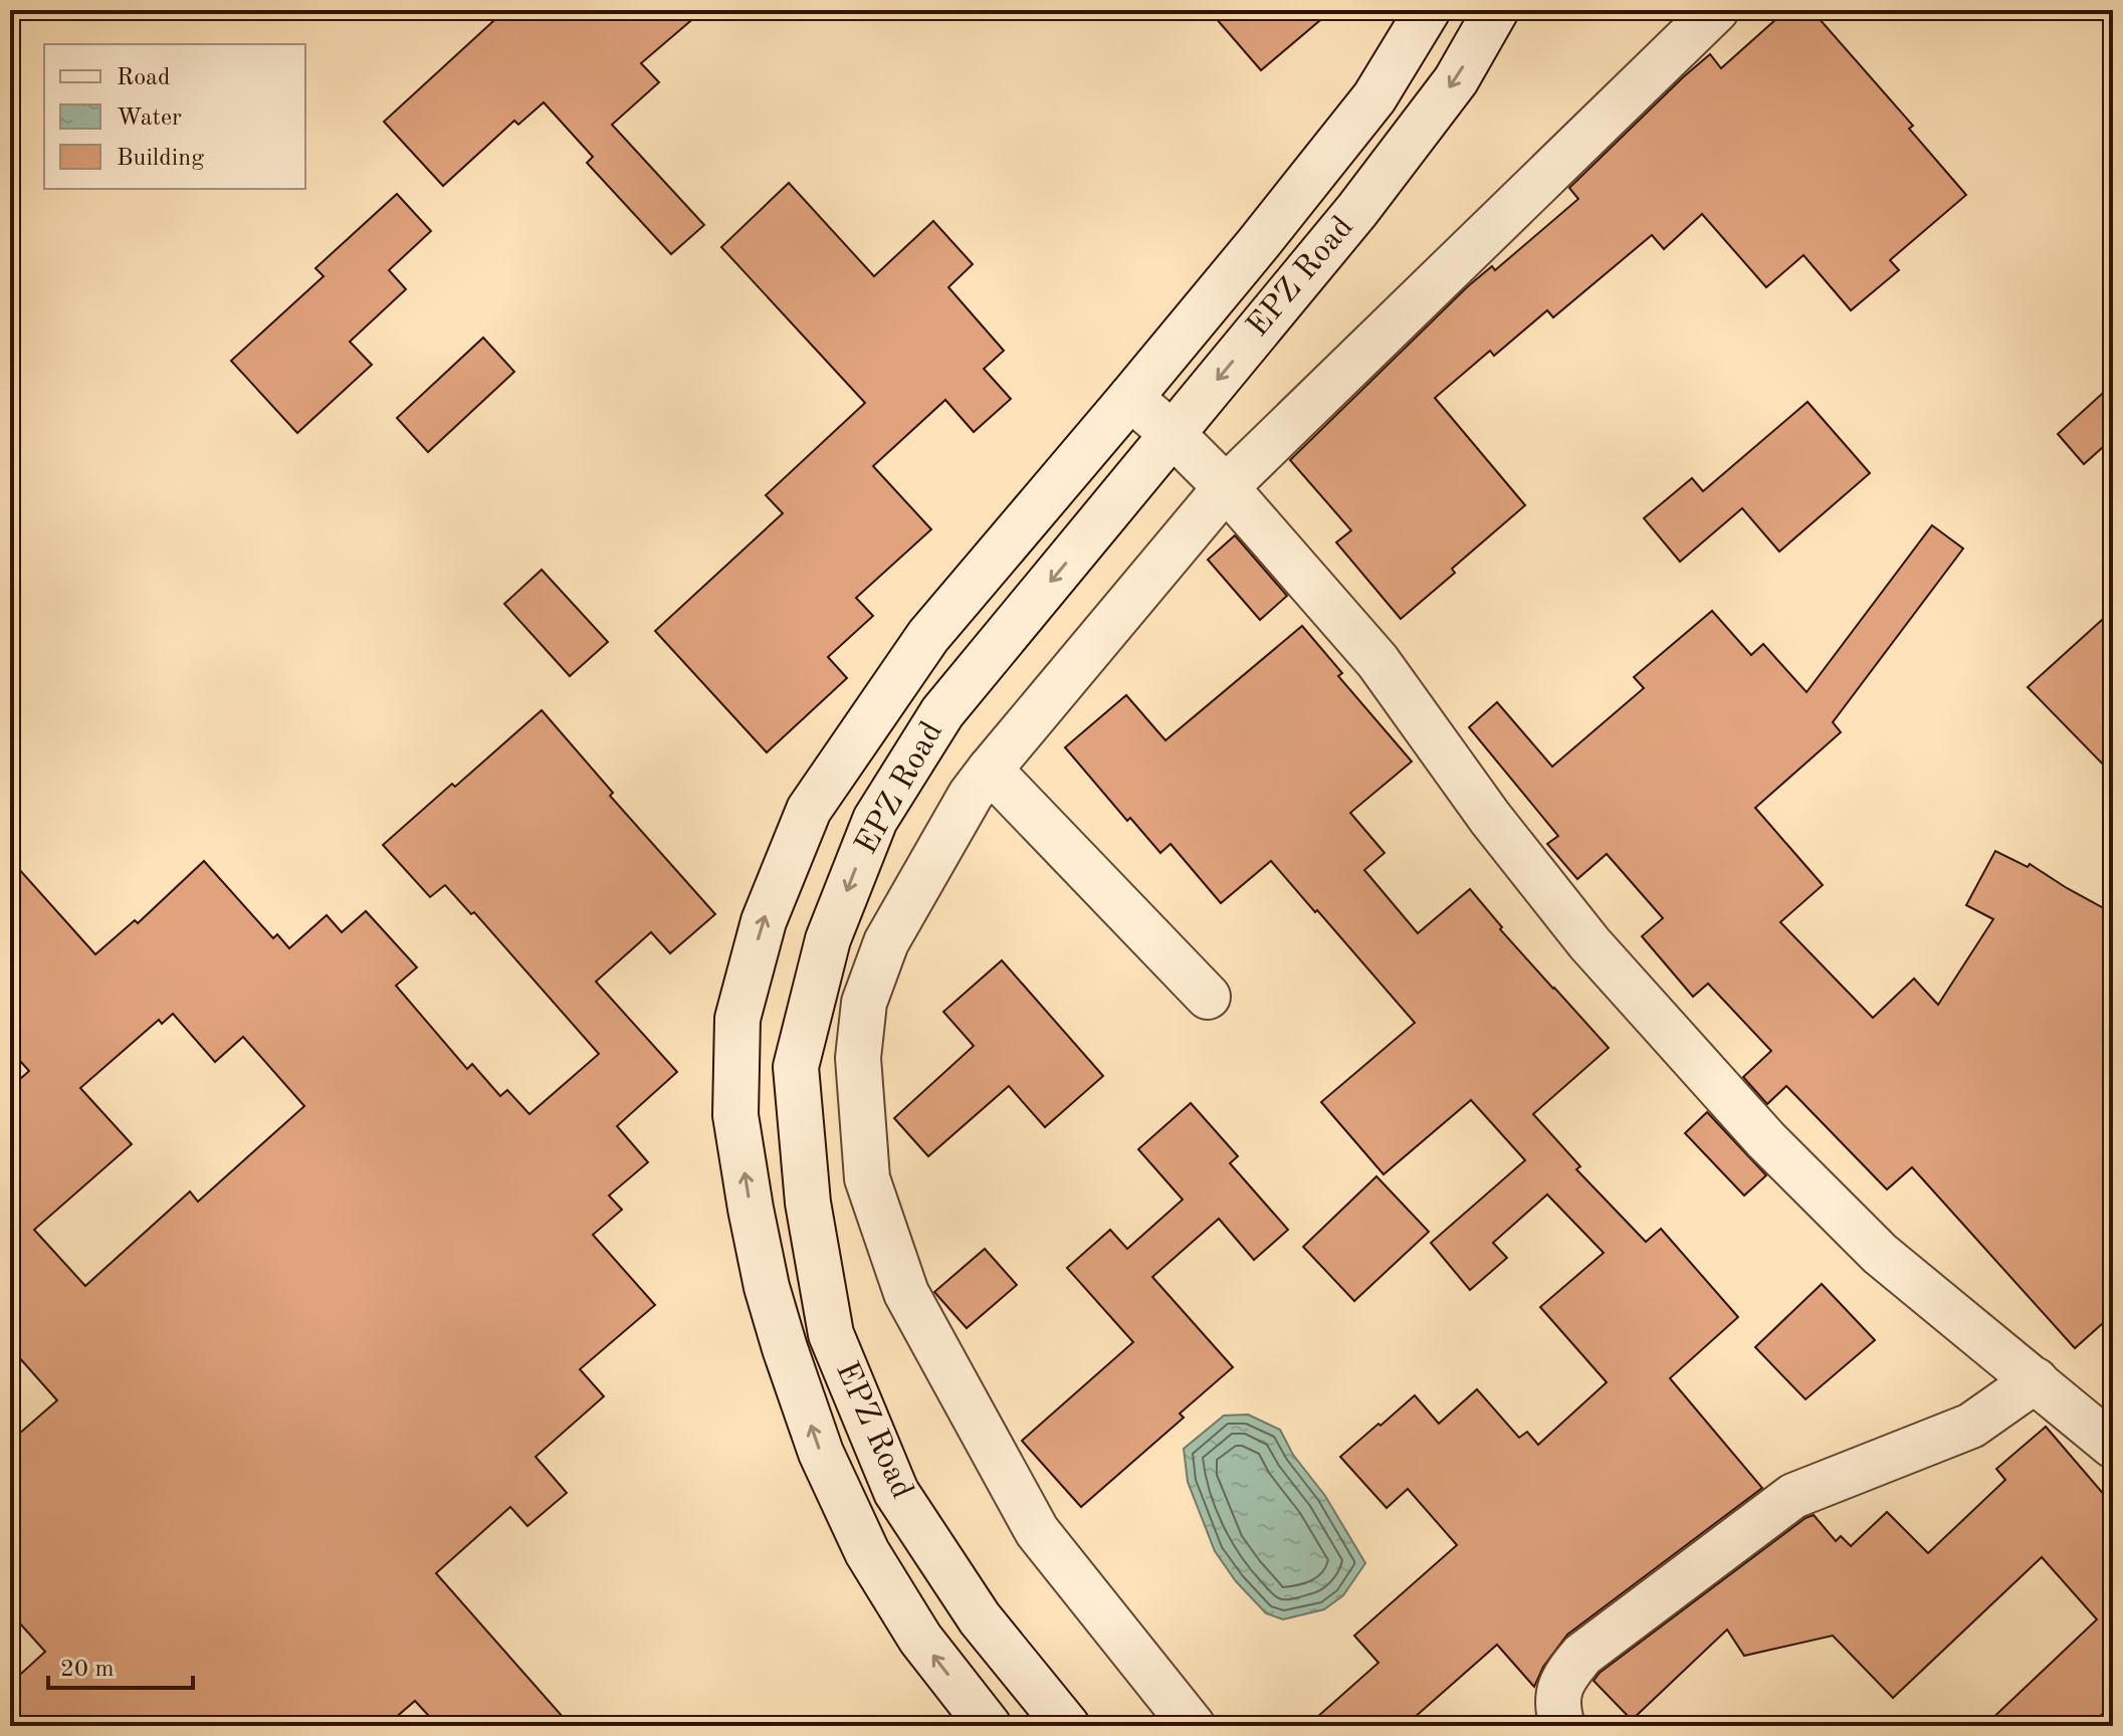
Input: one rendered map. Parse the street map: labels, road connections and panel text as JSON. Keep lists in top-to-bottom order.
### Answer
{
  "streets": {
    "street": ["EPZ Road"]
  },
  "legend": ["Road", "Water", "Building"],
  "scale_bar": "20 m"
}
